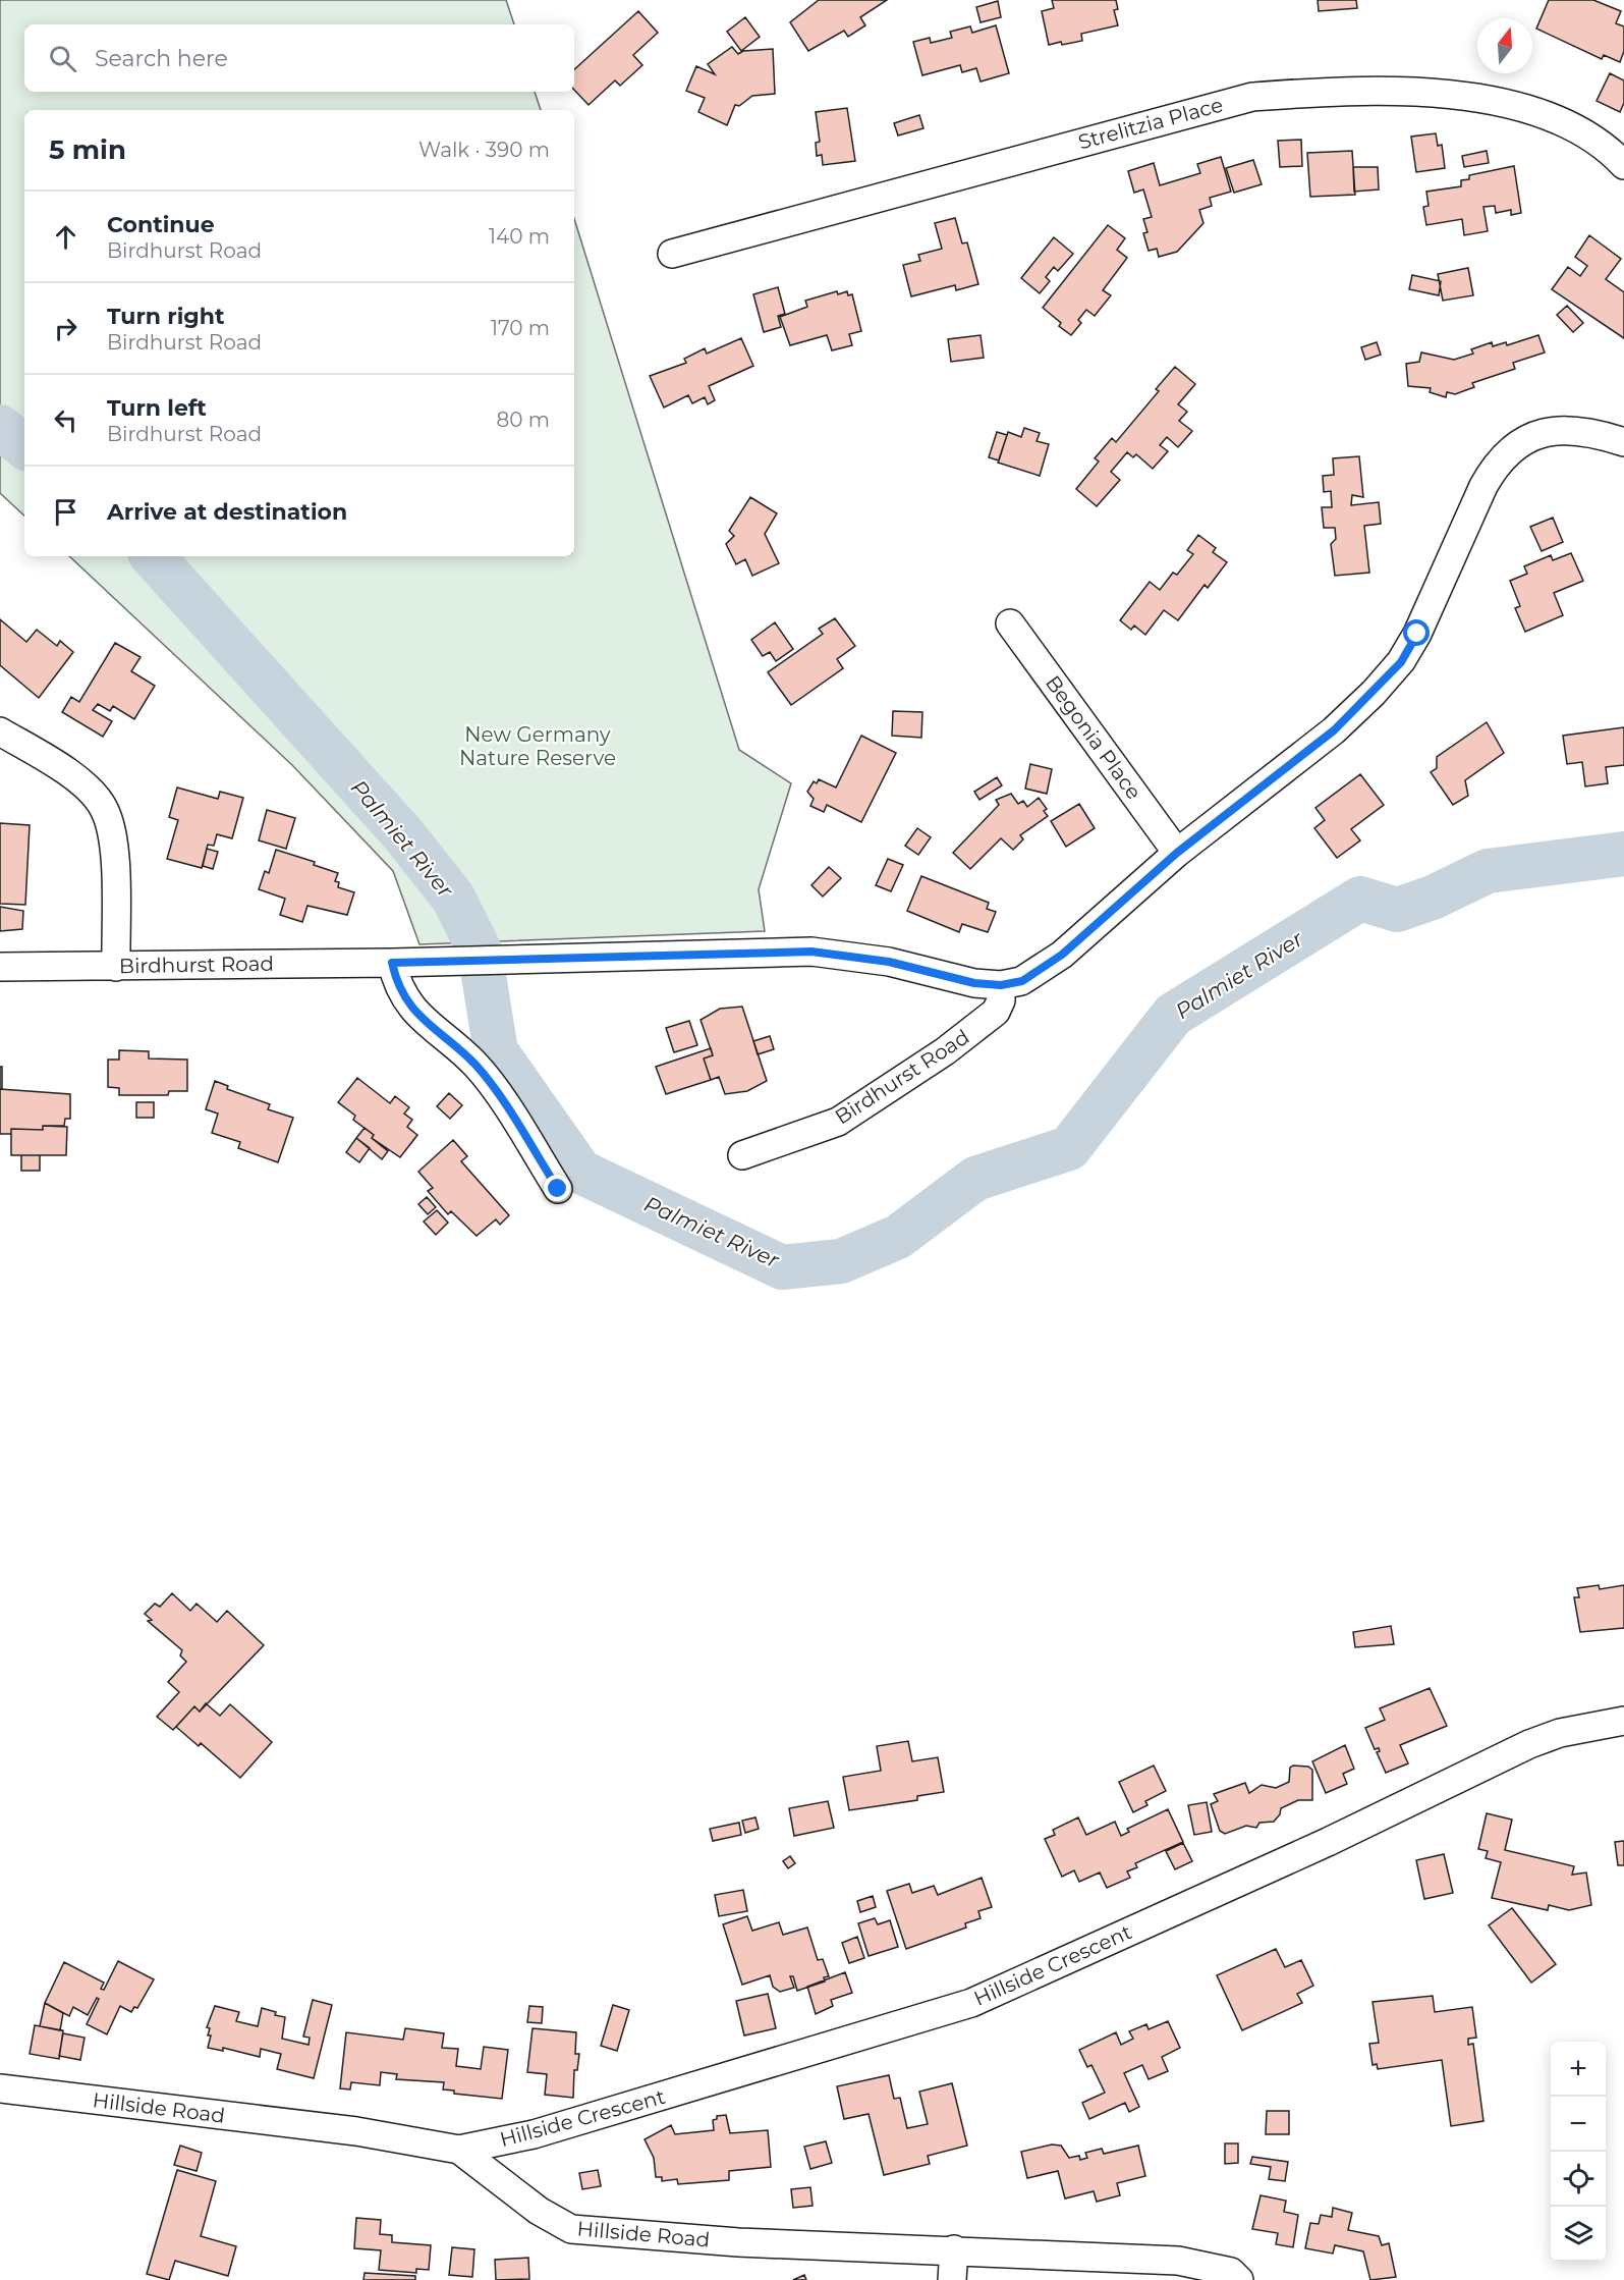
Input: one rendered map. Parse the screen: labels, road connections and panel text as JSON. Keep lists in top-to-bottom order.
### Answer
{
  "streets": {
    "street": [
      "Strelitzia Place",
      "Begonia Place",
      "Birdhurst Road",
      "Hillside Crescent",
      "Hillside Road"
    ]
  },
  "crossings": [
    ["Begonia Place", "Birdhurst Road"],
    ["Hillside Crescent", "Hillside Road"]
  ],
  "water": ["Palmiet River"],
  "parks": ["New Germany Nature Reserve"],
  "north": "top",
  "page": {
    "search": "Search here",
    "heading": ["5 min", "Walk · 390 m"],
    "list": [
      ["Continue", "Birdhurst Road", "140 m"],
      ["Turn right", "Birdhurst Road", "170 m"],
      ["Turn left", "Birdhurst Road", "80 m"],
      "Arrive at destination"
    ],
    "map_buttons": ["+", "−"]
  }
}
